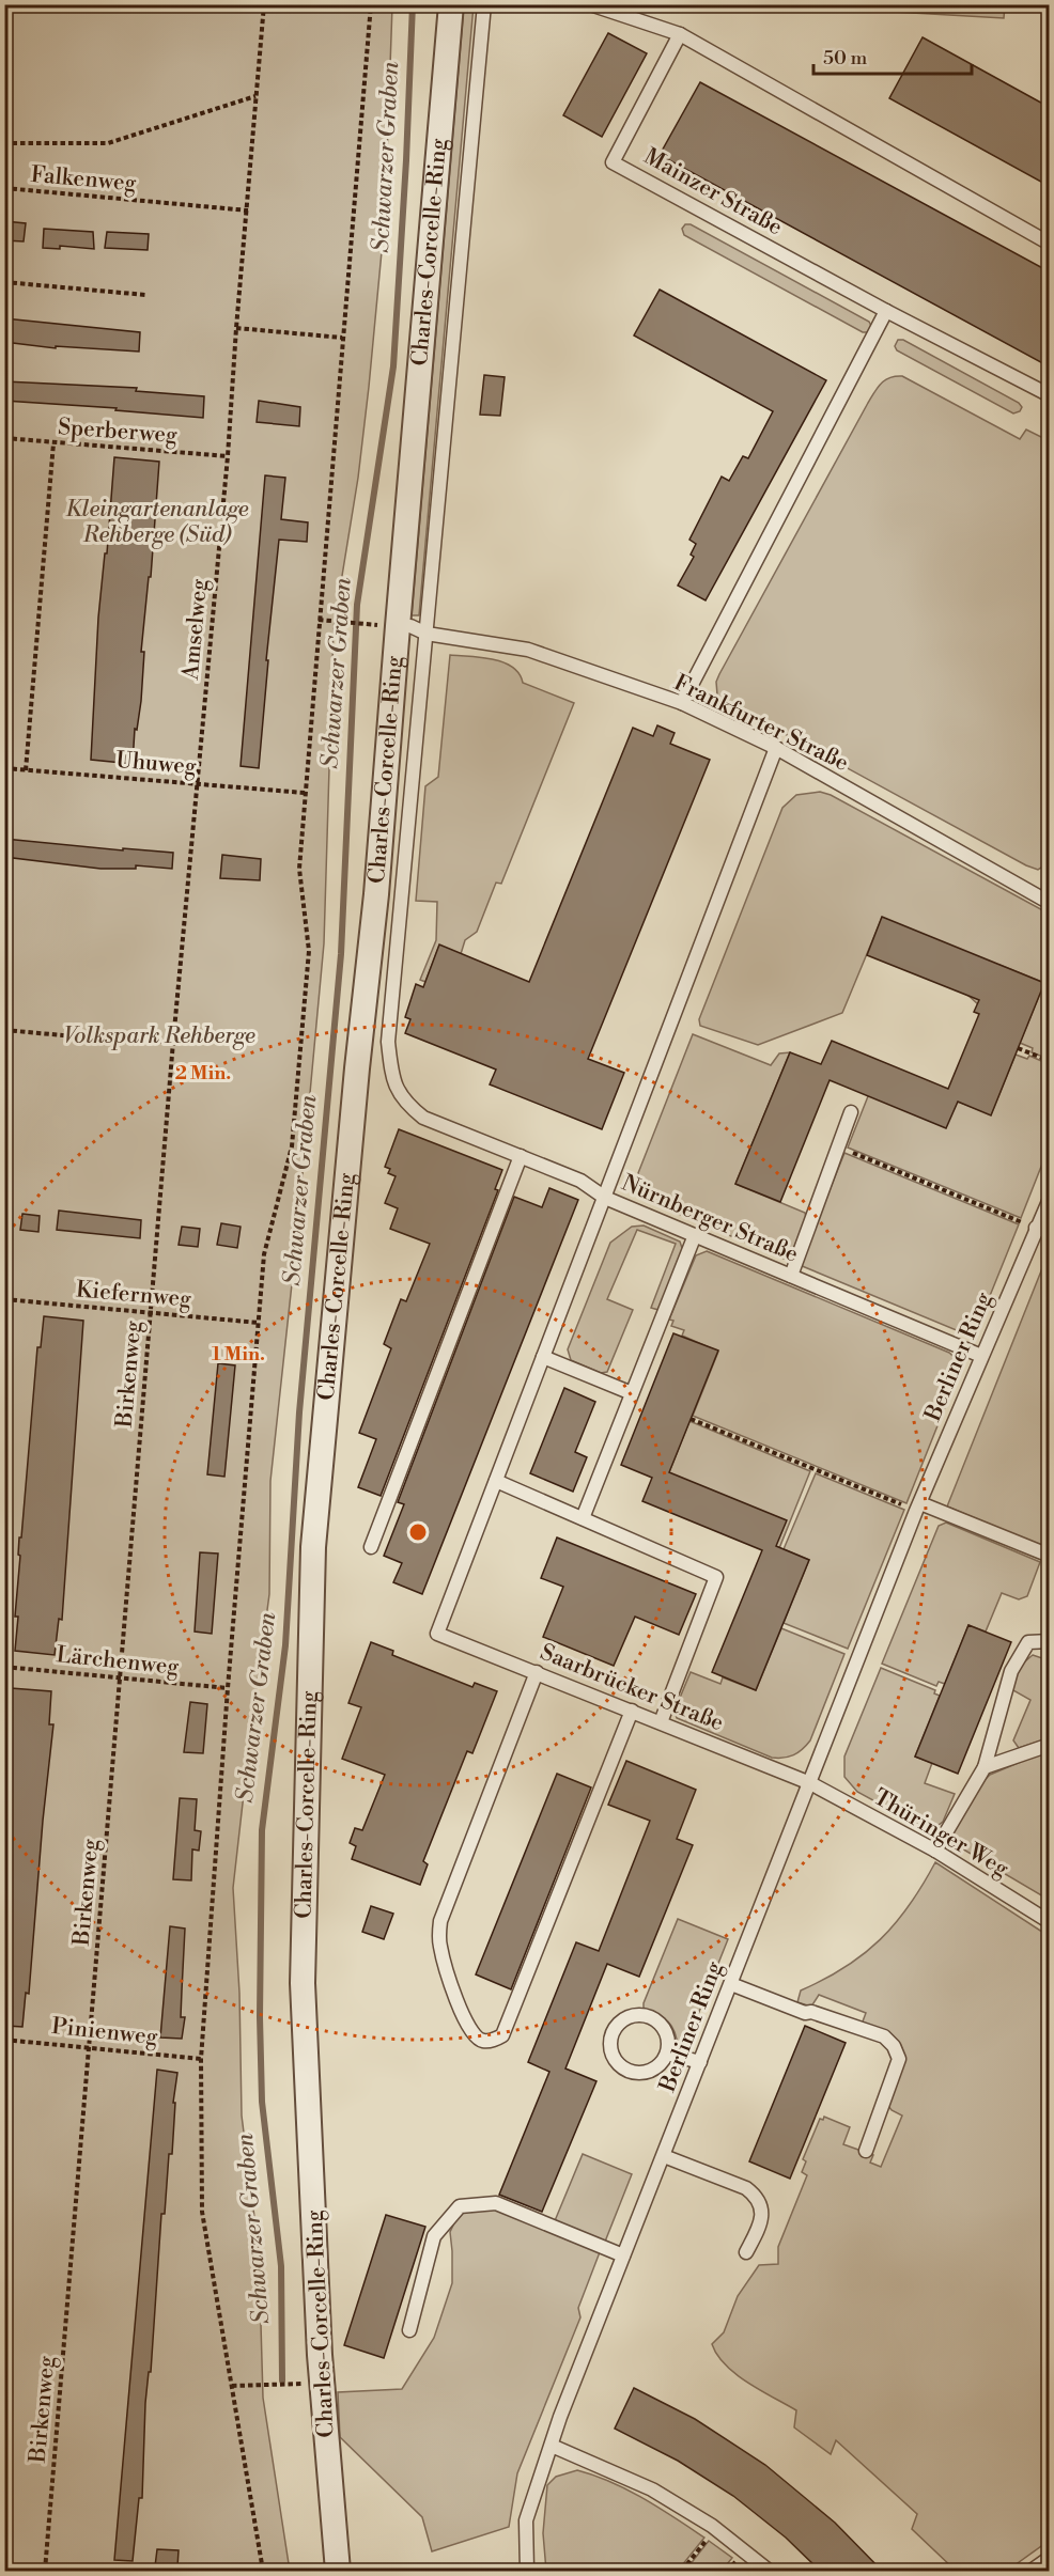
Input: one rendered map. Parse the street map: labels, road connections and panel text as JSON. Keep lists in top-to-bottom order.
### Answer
{
  "streets": {
    "street": ["Charles-Corcelle-Ring"],
    "lane": [
      "Mainzer Straße",
      "Frankfurter Straße",
      "Nürnberger Straße",
      "Berliner Ring",
      "Saarbrücker Straße",
      "Thüringer Weg"
    ],
    "path": [
      "Falkenweg",
      "Sperberweg",
      "Amselweg",
      "Uhuweg",
      "Kiefernweg",
      "Birkenweg",
      "Lärchenweg",
      "Pinienweg"
    ]
  },
  "crossings": [
    ["Falkenweg", "Amselweg"],
    ["Charles-Corcelle-Ring", "Frankfurter Straße"],
    ["Sperberweg", "Amselweg"],
    ["Amselweg", "Uhuweg"],
    ["Amselweg", "Birkenweg"],
    ["Frankfurter Straße", "Nürnberger Straße"],
    ["Nürnberger Straße", "Berliner Ring"],
    ["Kiefernweg", "Birkenweg"],
    ["Berliner Ring", "Saarbrücker Straße"],
    ["Berliner Ring", "Thüringer Weg"],
    ["Birkenweg", "Lärchenweg"],
    ["Birkenweg", "Pinienweg"],
    ["Saarbrücker Straße", "Thüringer Weg"]
  ],
  "water": ["Schwarzer Graben"],
  "parks": ["Kleingartenanlage Rehberge (Süd)", "Volkspark Rehberge"],
  "scale_bar": "50 m",
  "rings": ["2 Min.", "1 Min."]
}
